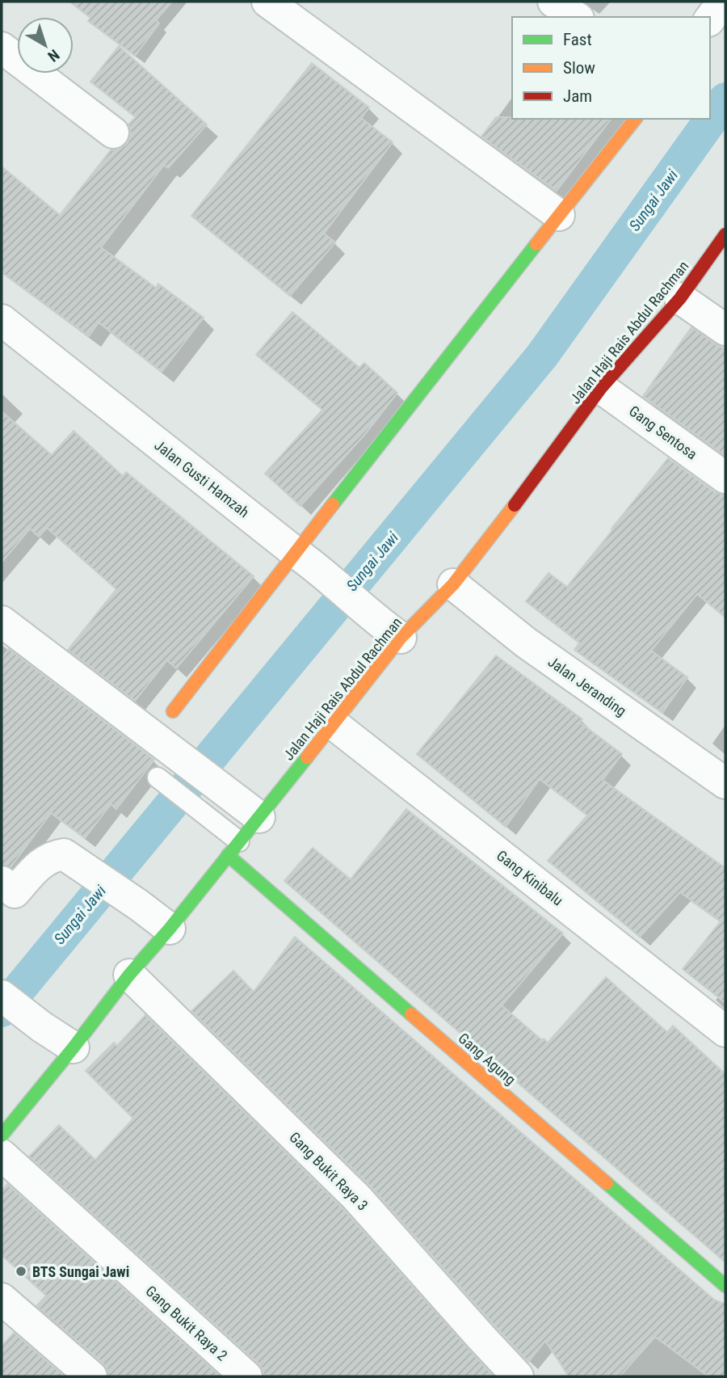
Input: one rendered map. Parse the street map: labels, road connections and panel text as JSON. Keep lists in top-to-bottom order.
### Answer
{
  "streets": {
    "street": [
      "Jalan Haji Rais Abdul Rachman",
      "Gang Sentosa",
      "Jalan Gusti Hamzah",
      "Jalan Jeranding",
      "Gang Kinibalu",
      "Gang Agung",
      "Gang Bukit Raya 3",
      "Gang Bukit Raya 2"
    ]
  },
  "crossings": [
    ["Jalan Haji Rais Abdul Rachman", "Gang Sentosa"],
    ["Jalan Haji Rais Abdul Rachman", "Jalan Gusti Hamzah"],
    ["Jalan Haji Rais Abdul Rachman", "Jalan Jeranding"],
    ["Jalan Haji Rais Abdul Rachman", "Gang Kinibalu"],
    ["Jalan Haji Rais Abdul Rachman", "Gang Agung"],
    ["Jalan Haji Rais Abdul Rachman", "Gang Bukit Raya 3"],
    ["Jalan Haji Rais Abdul Rachman", "Gang Bukit Raya 2"]
  ],
  "water": ["Sungai Jawi"],
  "places": ["BTS Sungai Jawi"],
  "legend": ["Fast", "Slow", "Jam"],
  "north": "bottom right"
}
